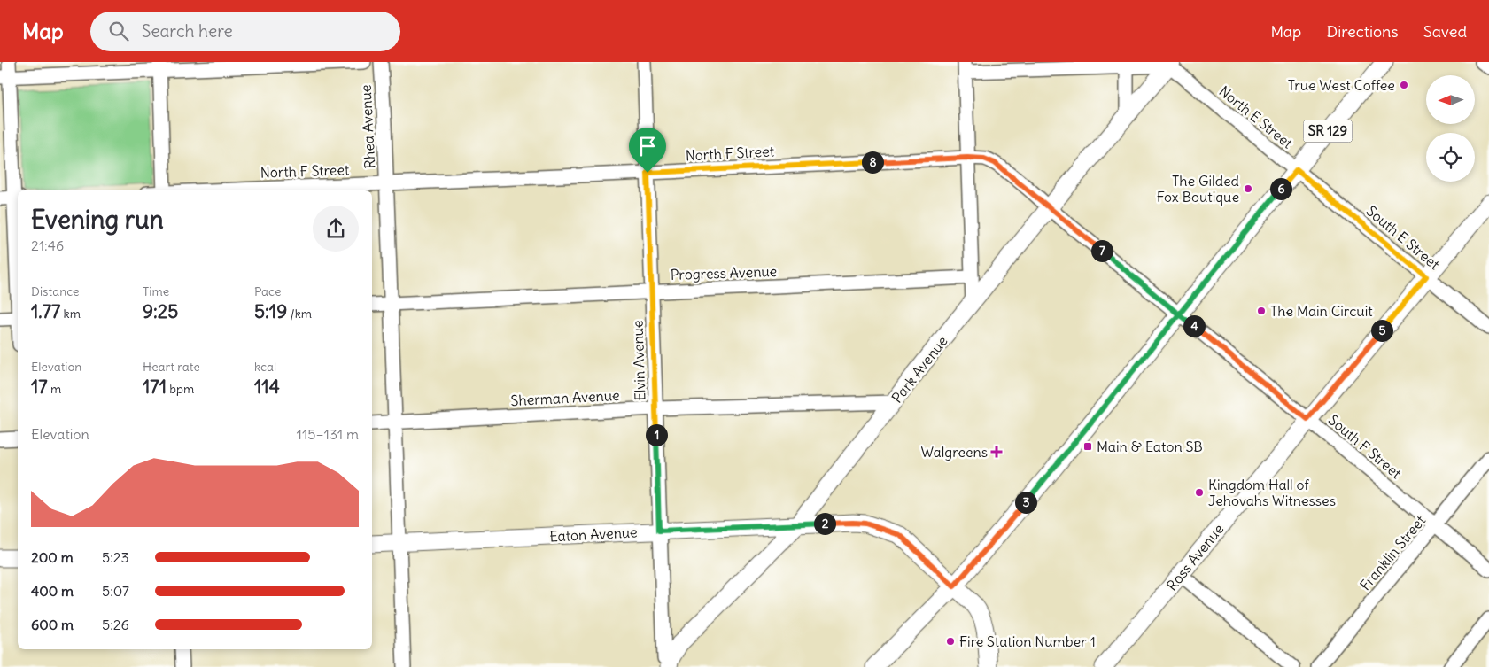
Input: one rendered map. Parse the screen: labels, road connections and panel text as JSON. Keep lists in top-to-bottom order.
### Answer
{
  "streets": {
    "main road": [
      "SR 129",
      "Park Avenue",
      "Eaton Avenue",
      "Ross Avenue"
    ],
    "street": [
      "North E Street",
      "Rhea Avenue",
      "North F Street",
      "South E Street",
      "Progress Avenue",
      "Elvin Avenue",
      "Sherman Avenue",
      "South F Street",
      "Franklin Street"
    ]
  },
  "crossings": [
    ["North E Street", "SR 129"],
    ["North E Street", "South E Street"],
    ["North E Street", "Park Avenue"],
    ["Rhea Avenue", "North F Street"],
    ["Rhea Avenue", "Progress Avenue"],
    ["Rhea Avenue", "Sherman Avenue"],
    ["Rhea Avenue", "Eaton Avenue"],
    ["SR 129", "North F Street"],
    ["SR 129", "South E Street"],
    ["SR 129", "South F Street"],
    ["SR 129", "Eaton Avenue"],
    ["North F Street", "Elvin Avenue"],
    ["North F Street", "Park Avenue"],
    ["North F Street", "South F Street"],
    ["South E Street", "Ross Avenue"],
    ["Progress Avenue", "Elvin Avenue"],
    ["Elvin Avenue", "Park Avenue"],
    ["Elvin Avenue", "Sherman Avenue"],
    ["Elvin Avenue", "Eaton Avenue"],
    ["Park Avenue", "Sherman Avenue"],
    ["Park Avenue", "Eaton Avenue"],
    ["South F Street", "Franklin Street"],
    ["South F Street", "Ross Avenue"]
  ],
  "places": {
    "other": [
      "True West Coffee",
      "The Gilded Fox Boutique",
      "The Main Circuit",
      "Kingdom Hall of Jehovahs Witnesses",
      "Fire Station Number 1"
    ],
    "transit": ["Main & Eaton SB"],
    "health": ["Walgreens"]
  },
  "north": "left",
  "page": {
    "header": "Map",
    "search": "Search here",
    "nav": ["Map", "Directions", "Saved"],
    "pins": [
      "8",
      "6",
      "7",
      "4",
      "5",
      "1",
      "3",
      "2"
    ],
    "heading": ["Evening run", "21:46"],
    "stats": [
      ["Distance", "1.77 km"],
      ["Time", "9:25"],
      ["Pace", "5:19 /km"],
      ["Elevation", "17 m"],
      ["Heart rate", "171 bpm"],
      ["kcal", "114"]
    ],
    "chart": ["Elevation", "115–131 m"],
    "list": [
      {
        "name": "200 m",
        "note": "5:23"
      },
      {
        "name": "400 m",
        "note": "5:07"
      },
      {
        "name": "600 m",
        "note": "5:26"
      }
    ]
  }
}
